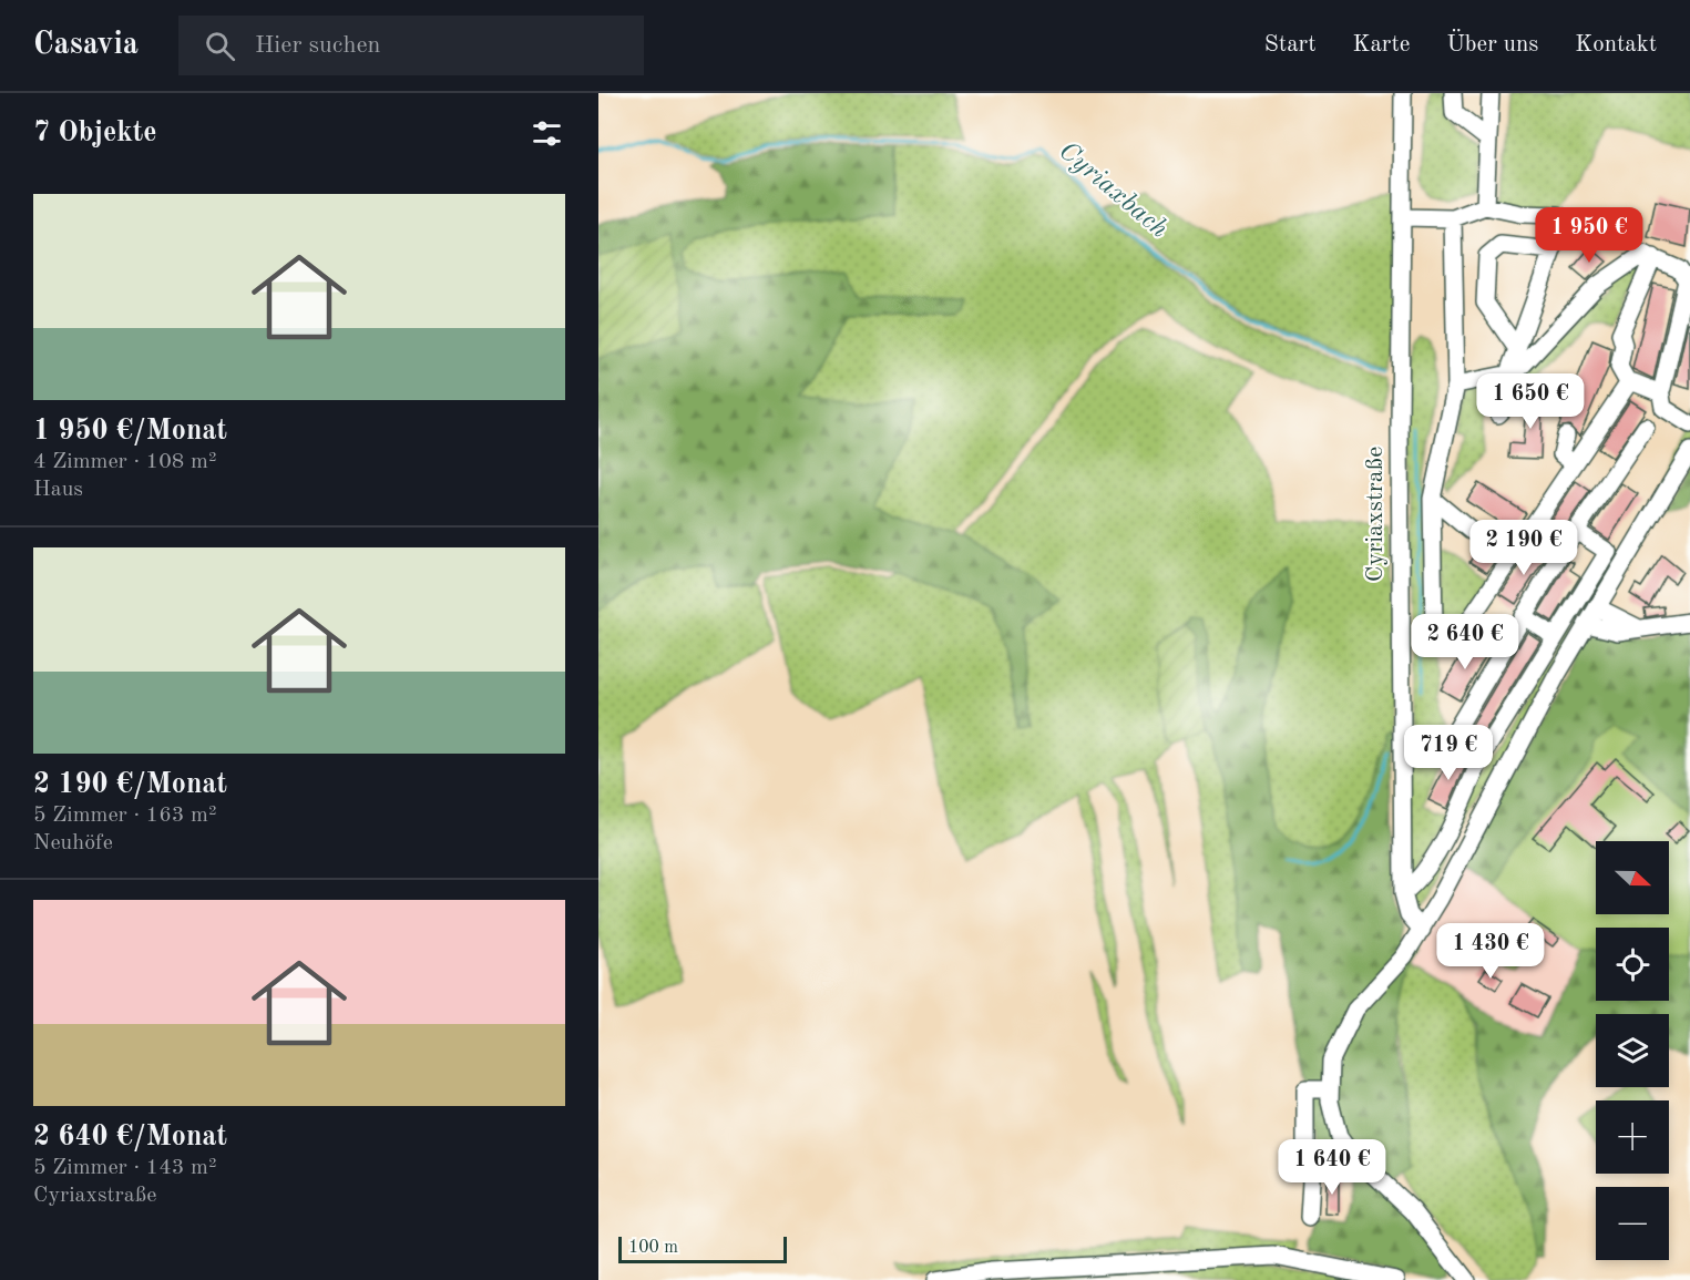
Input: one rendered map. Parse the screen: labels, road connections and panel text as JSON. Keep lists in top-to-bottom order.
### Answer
{
  "streets": {
    "street": ["Cyriaxstraße"]
  },
  "water": ["Cyriaxbach"],
  "scale_bar": "100 m",
  "north": "right",
  "page": {
    "header": "Casavia",
    "search": "Hier suchen",
    "nav": [
      "Start",
      "Karte",
      "Über uns",
      "Kontakt"
    ],
    "heading": "7 Objekte",
    "list": [
      {
        "name": "1 950 €/Monat",
        "note": "4 Zimmer · 108 m² · Haus"
      },
      {
        "name": "2 190 €/Monat",
        "note": "5 Zimmer · 163 m² · Neuhöfe"
      },
      {
        "name": "2 640 €/Monat",
        "note": "5 Zimmer · 143 m² · Cyriaxstraße"
      }
    ],
    "price": [
      "1 950 €",
      "1 650 €",
      "2 190 €",
      "2 640 €",
      "719 €",
      "1 430 €",
      "1 640 €"
    ],
    "map_buttons": ["+", "−"],
    "scale": "100 m"
  }
}
